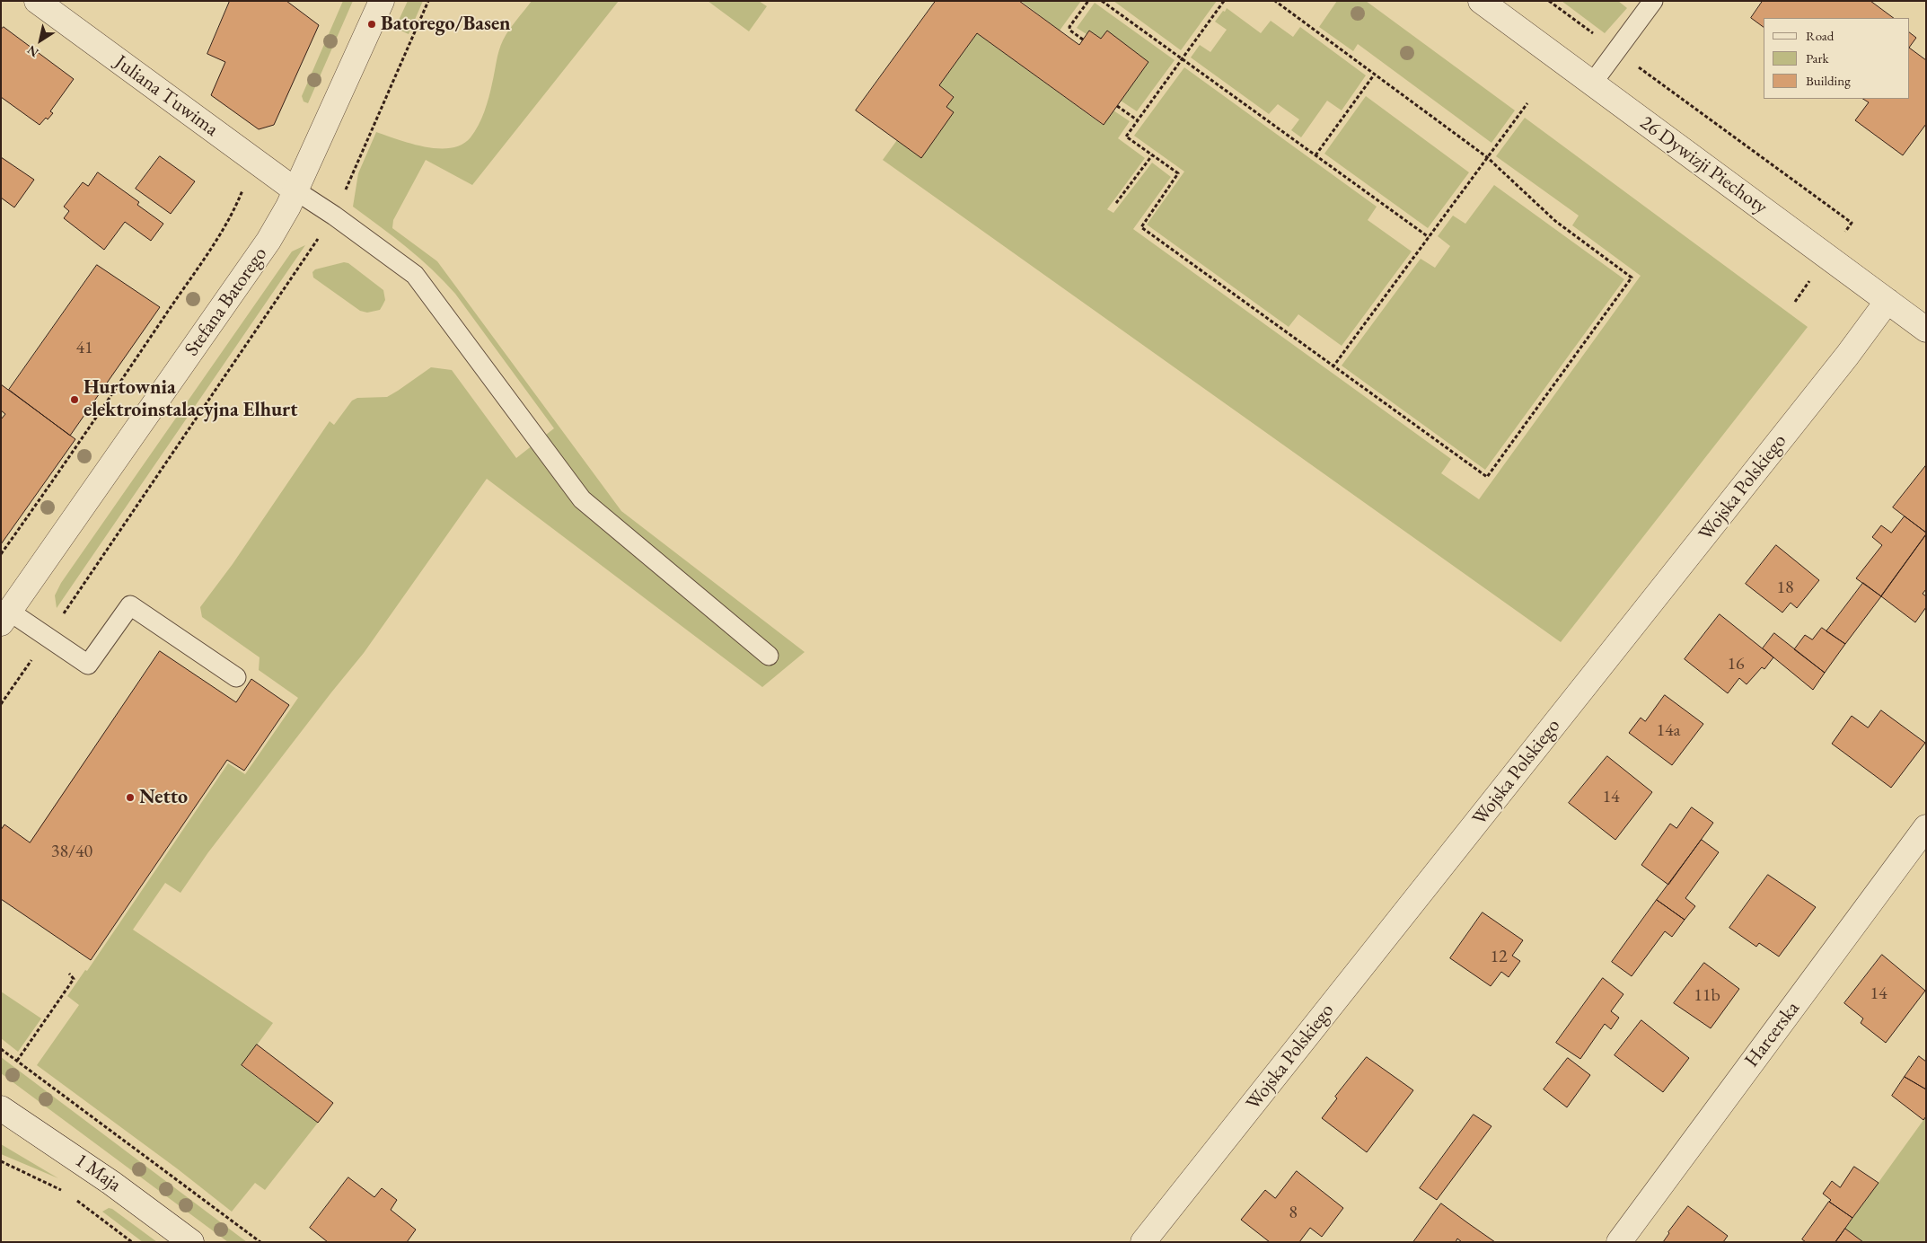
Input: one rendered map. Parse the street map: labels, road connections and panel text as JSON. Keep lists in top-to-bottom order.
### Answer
{
  "streets": {
    "street": [
      "Juliana Tuwima",
      "26 Dywizji Piechoty",
      "Stefana Batorego",
      "Wojska Polskiego",
      "Harcerska",
      "1 Maja"
    ]
  },
  "crossings": [
    ["Juliana Tuwima", "Stefana Batorego"],
    ["26 Dywizji Piechoty", "Wojska Polskiego"]
  ],
  "places": ["Batorego/Basen", "Hurtownia elektroinstalacyjna Elhurt", "Netto"],
  "house_numbers": [
    "41",
    "18",
    "16",
    "14a",
    "14",
    "38/40",
    "12",
    "14",
    "11b",
    "8"
  ],
  "legend": ["Road", "Park", "Building"],
  "north": "bottom left"
}
